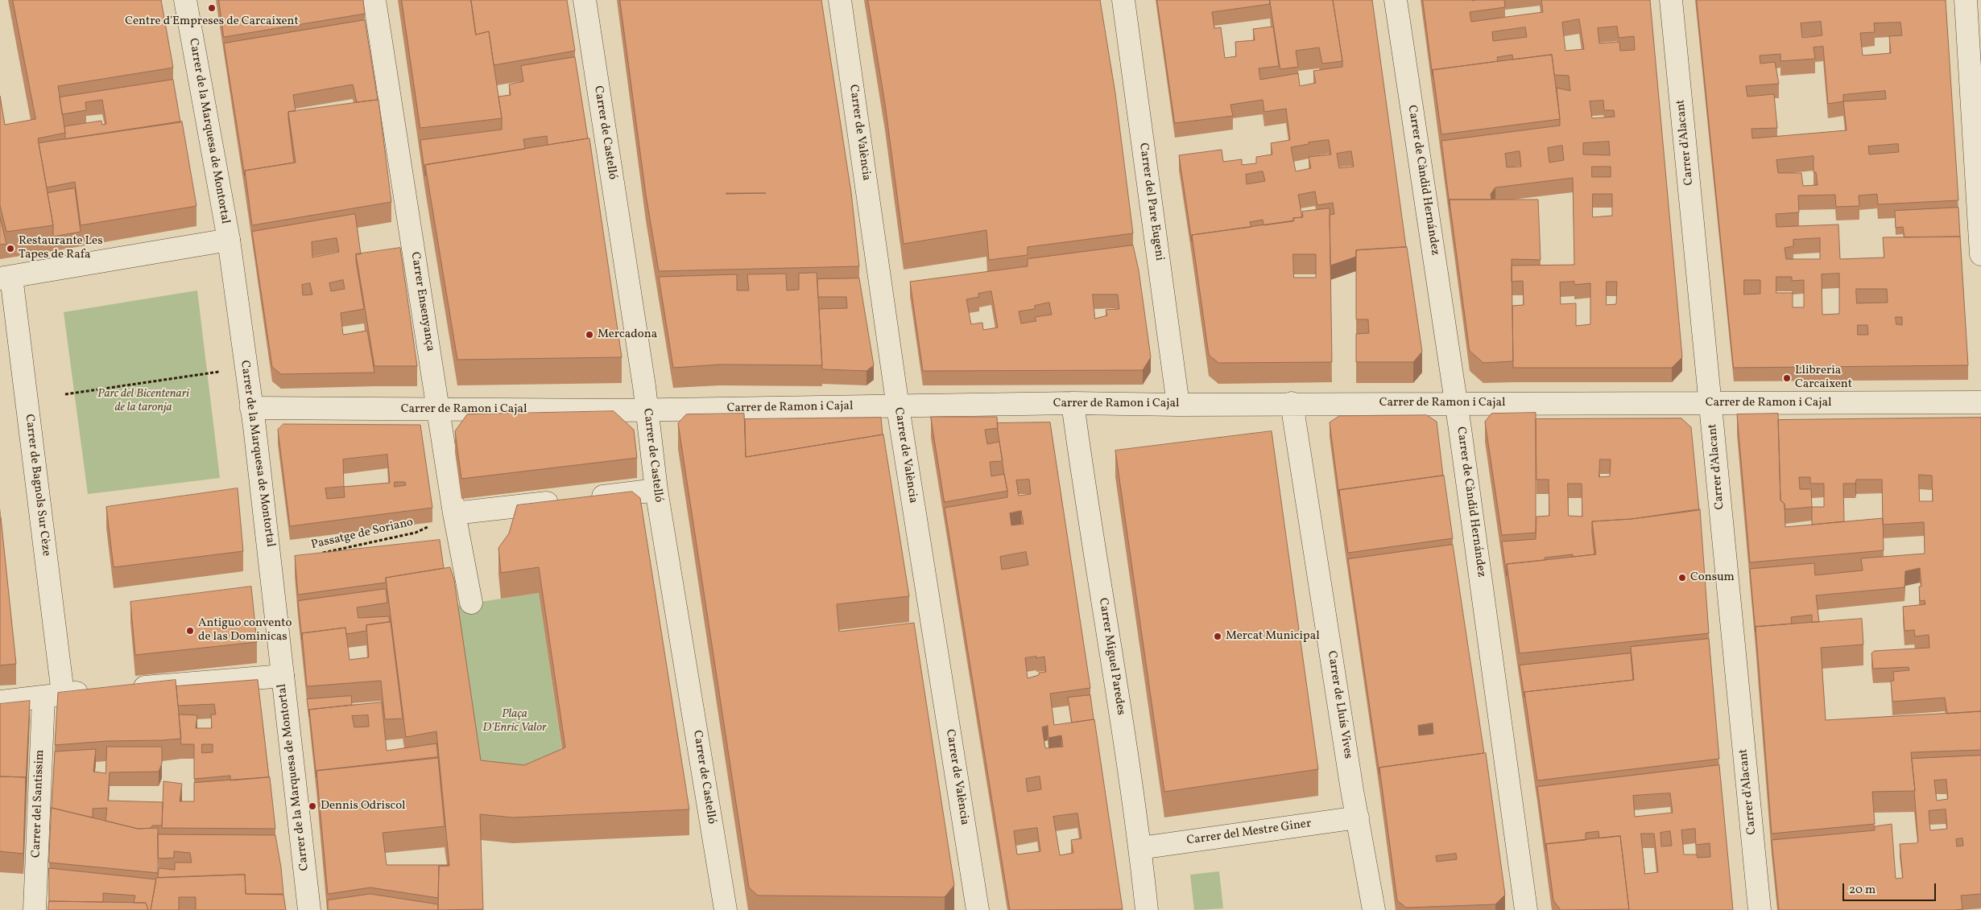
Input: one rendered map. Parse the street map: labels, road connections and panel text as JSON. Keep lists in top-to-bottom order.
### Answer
{
  "streets": {
    "street": [
      "Carrer de la Marquesa de Montortal",
      "Carrer de Castelló",
      "Carrer de València",
      "Carrer d'Alacant",
      "Carrer de Càndid Hernández",
      "Carrer del Pare Eugeni",
      "Carrer Ensenyança",
      "Carrer de Ramon i Cajal",
      "Carrer de Bagnols Sur Cèze",
      "Carrer Miguel Paredes",
      "Carrer de Lluís Vives",
      "Carrer del Santissim",
      "Carrer del Mestre Giner"
    ],
    "path": ["Passatge de Soriano"]
  },
  "crossings": [
    ["Carrer de la Marquesa de Montortal", "Carrer de Ramon i Cajal"],
    ["Carrer de Castelló", "Carrer de Ramon i Cajal"],
    ["Carrer de València", "Carrer de Ramon i Cajal"],
    ["Carrer d'Alacant", "Carrer de Ramon i Cajal"],
    ["Carrer de Càndid Hernández", "Carrer de Ramon i Cajal"],
    ["Carrer del Pare Eugeni", "Carrer de Ramon i Cajal"],
    ["Carrer Ensenyança", "Carrer de Ramon i Cajal"],
    ["Carrer Ensenyança", "Passatge de Soriano"],
    ["Carrer de Ramon i Cajal", "Carrer Miguel Paredes"],
    ["Carrer de Ramon i Cajal", "Carrer de Lluís Vives"],
    ["Carrer de Bagnols Sur Cèze", "Carrer del Santissim"],
    ["Carrer Miguel Paredes", "Carrer del Mestre Giner"],
    ["Carrer de Lluís Vives", "Carrer del Mestre Giner"]
  ],
  "parks": ["Parc del Bicentenari de la taronja", "Plaça D'Enric Valor"],
  "places": [
    "Centre d'Empreses de Carcaixent",
    "Restaurante Les Tapes de Rafa",
    "Mercadona",
    "Llibreria Carcaixent",
    "Consum",
    "Antiguo convento de las Dominicas",
    "Mercat Municipal",
    "Dennis Odriscol"
  ],
  "scale_bar": "20 m"
}
